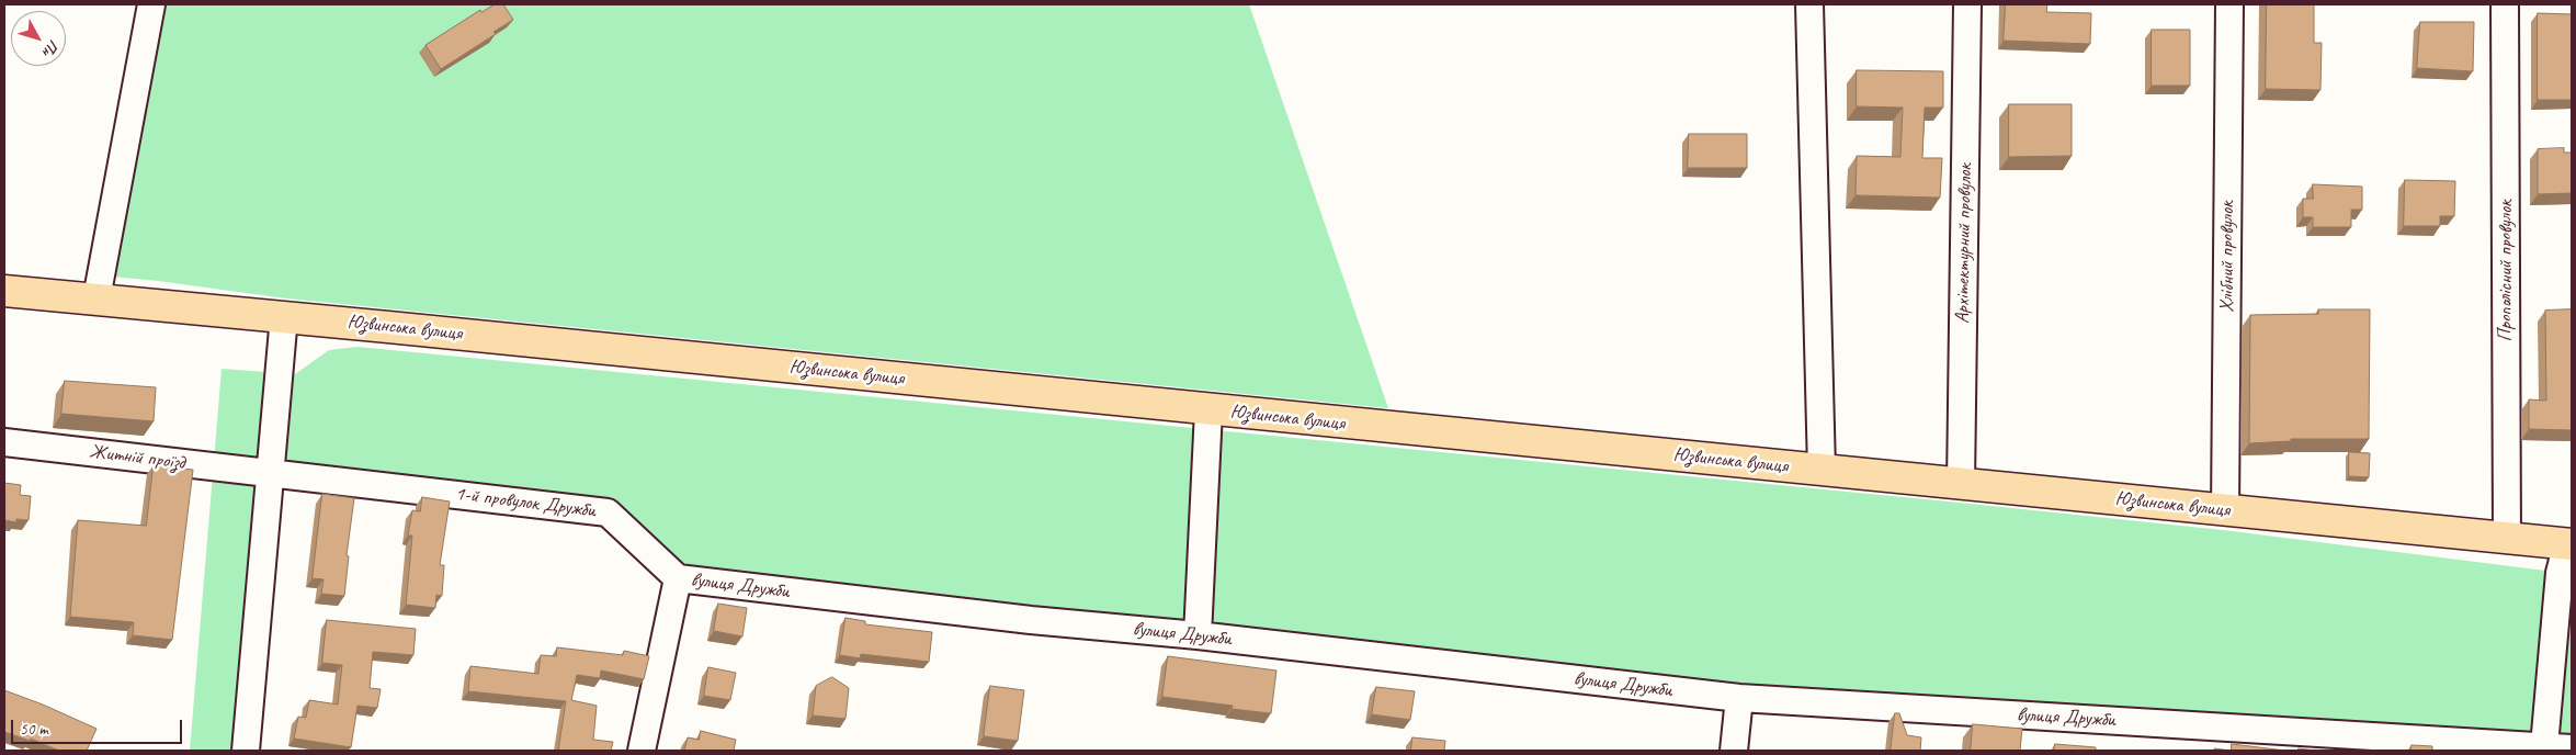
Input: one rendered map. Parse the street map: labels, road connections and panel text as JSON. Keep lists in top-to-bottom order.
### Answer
{
  "streets": {
    "main road": ["Юзвинська вулиця"],
    "street": [
      "Архітектурний провулок",
      "Хлібний провулок",
      "Прополісний провулок",
      "Житній проїзд",
      "1-й провулок Дружби",
      "вулиця Дружби"
    ]
  },
  "crossings": [
    ["Архітектурний провулок", "Юзвинська вулиця"],
    ["Хлібний провулок", "Юзвинська вулиця"],
    ["Прополісний провулок", "Юзвинська вулиця"],
    ["Житній проїзд", "1-й провулок Дружби"],
    ["1-й провулок Дружби", "вулиця Дружби"]
  ],
  "scale_bar": "50 m",
  "north": "bottom right"
}
